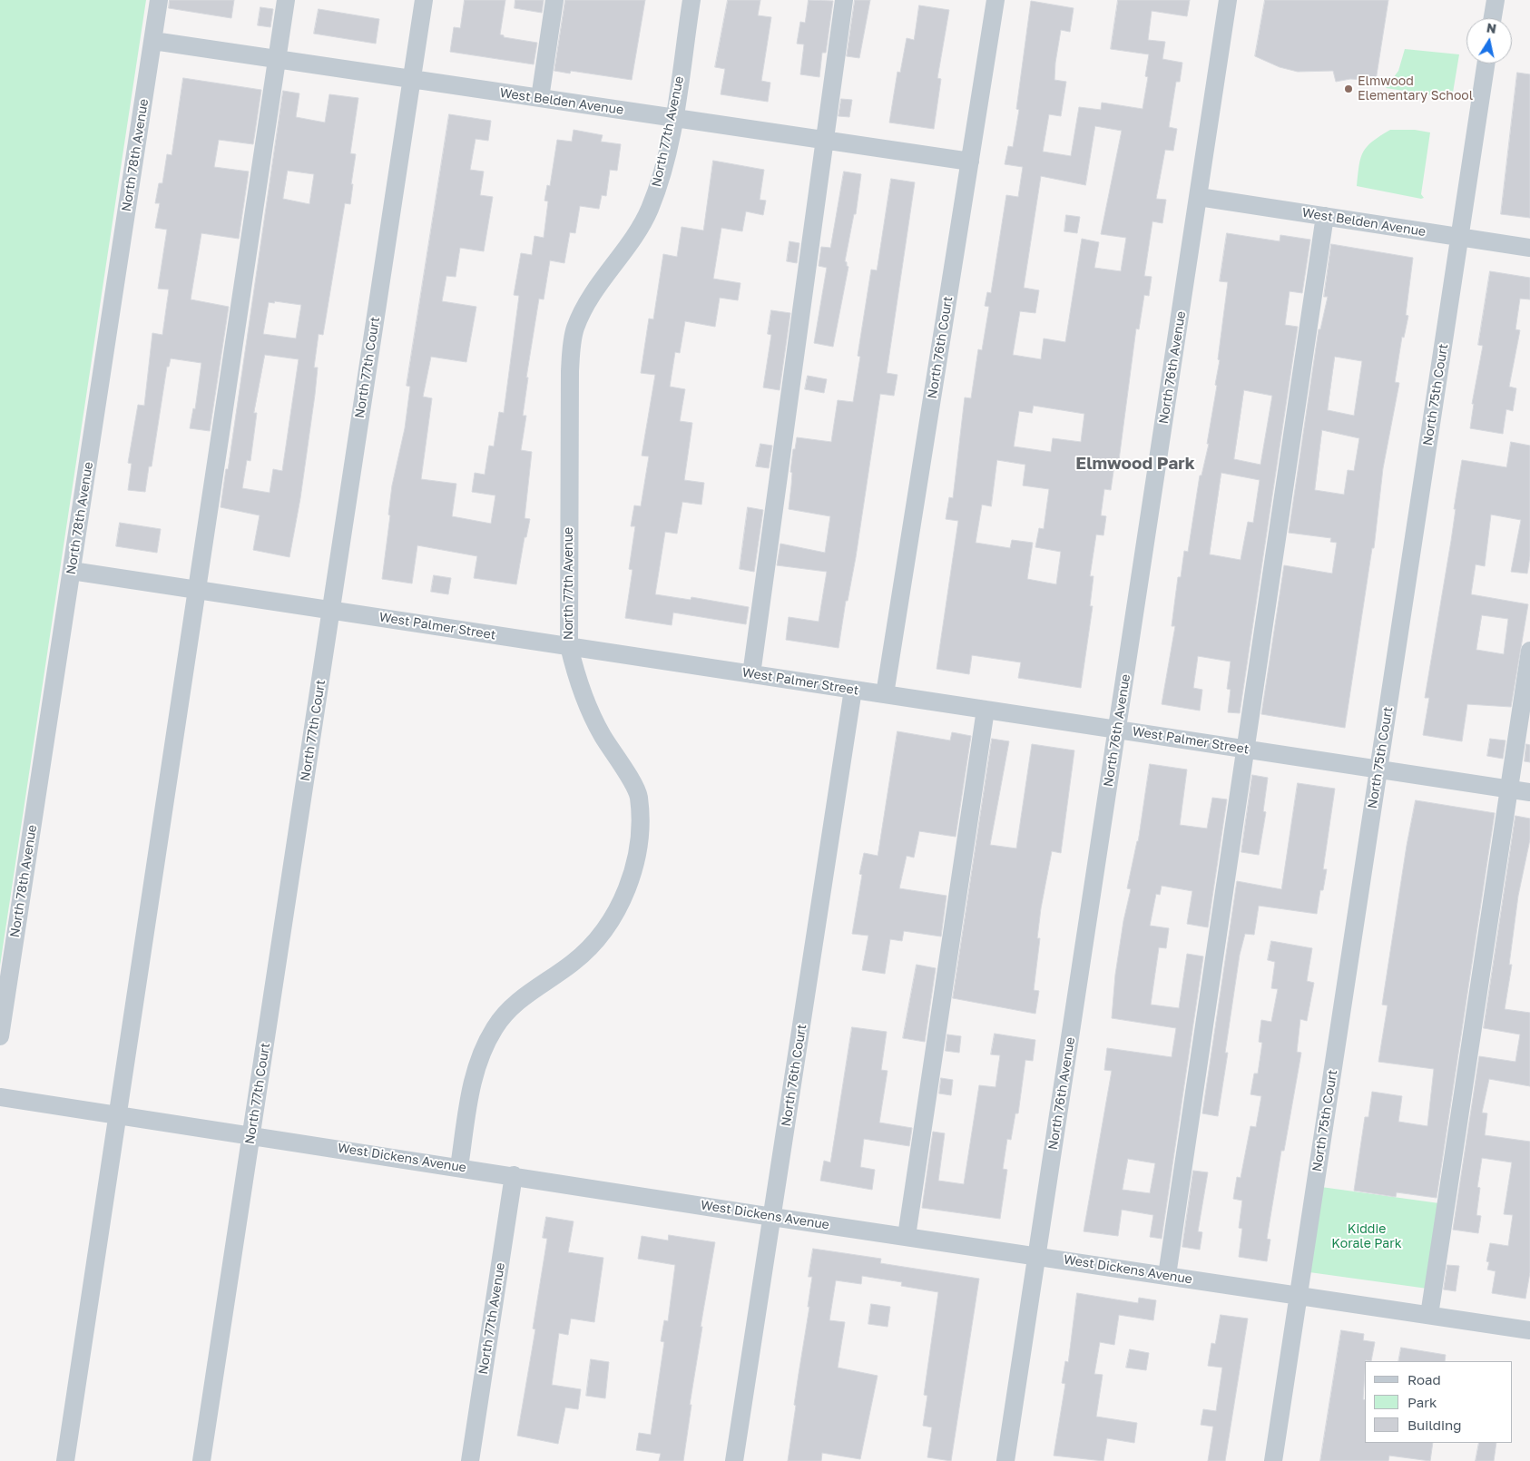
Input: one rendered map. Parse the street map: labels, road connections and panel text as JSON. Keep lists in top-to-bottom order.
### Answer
{
  "streets": {
    "street": [
      "West Belden Avenue",
      "North 77th Avenue",
      "North 78th Avenue",
      "North 76th Court",
      "North 77th Court",
      "North 76th Avenue",
      "North 75th Court",
      "West Palmer Street",
      "West Dickens Avenue"
    ]
  },
  "crossings": [
    ["West Belden Avenue", "North 77th Avenue"],
    ["West Belden Avenue", "North 78th Avenue"],
    ["West Belden Avenue", "North 76th Court"],
    ["West Belden Avenue", "North 77th Court"],
    ["West Belden Avenue", "North 76th Avenue"],
    ["West Belden Avenue", "North 75th Court"],
    ["North 77th Avenue", "West Palmer Street"],
    ["North 77th Avenue", "West Dickens Avenue"],
    ["North 78th Avenue", "West Palmer Street"],
    ["North 76th Court", "West Palmer Street"],
    ["North 76th Court", "West Dickens Avenue"],
    ["North 77th Court", "West Palmer Street"],
    ["North 77th Court", "West Dickens Avenue"],
    ["North 76th Avenue", "West Palmer Street"],
    ["North 76th Avenue", "West Dickens Avenue"],
    ["North 75th Court", "West Palmer Street"],
    ["North 75th Court", "West Dickens Avenue"]
  ],
  "districts": ["Elmwood Park"],
  "parks": ["Kiddie Korale Park"],
  "places": ["Elmwood Elementary School"],
  "legend": ["Road", "Park", "Building"],
  "north": "top"
}
